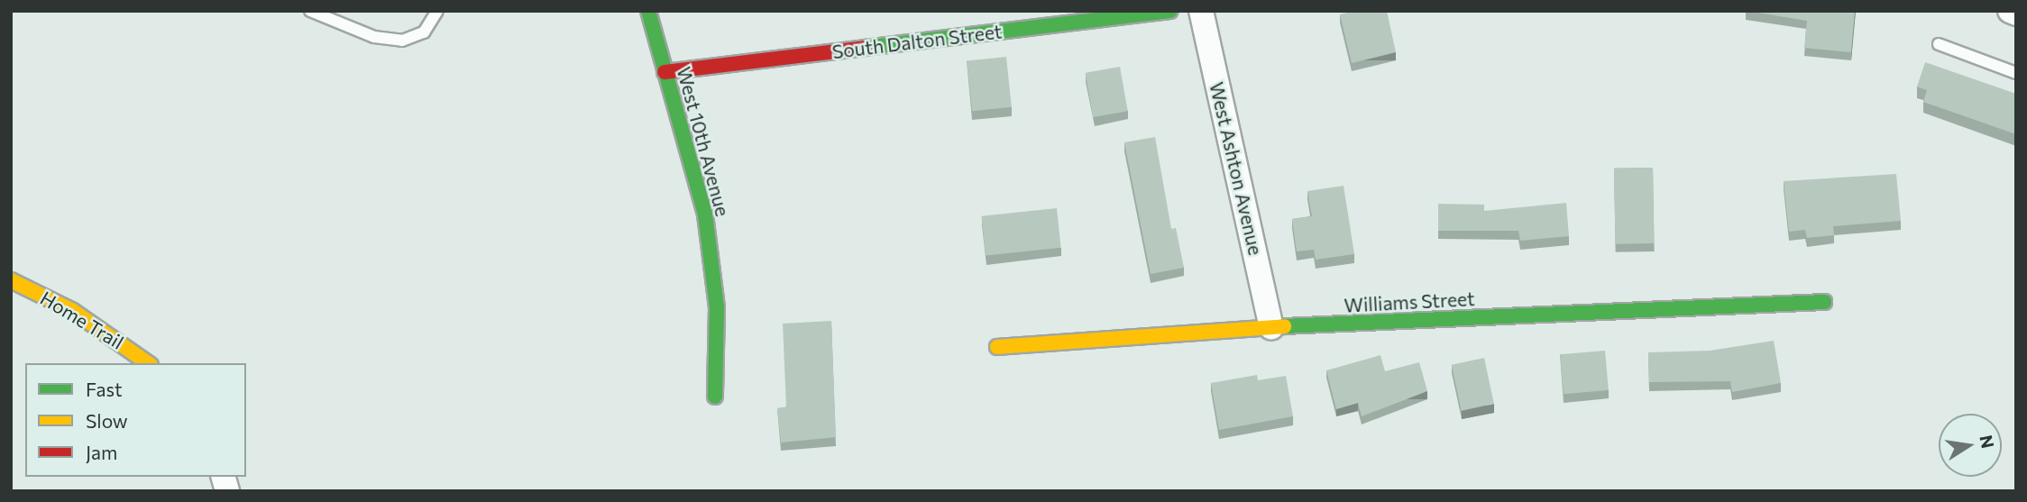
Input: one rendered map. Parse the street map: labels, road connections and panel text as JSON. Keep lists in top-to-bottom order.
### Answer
{
  "streets": {
    "street": [
      "South Dalton Street",
      "West 10th Avenue",
      "West Ashton Avenue",
      "Williams Street",
      "Home Trail"
    ]
  },
  "crossings": [
    ["South Dalton Street", "West 10th Avenue"],
    ["West Ashton Avenue", "Williams Street"]
  ],
  "legend": ["Fast", "Slow", "Jam"],
  "north": "right"
}
